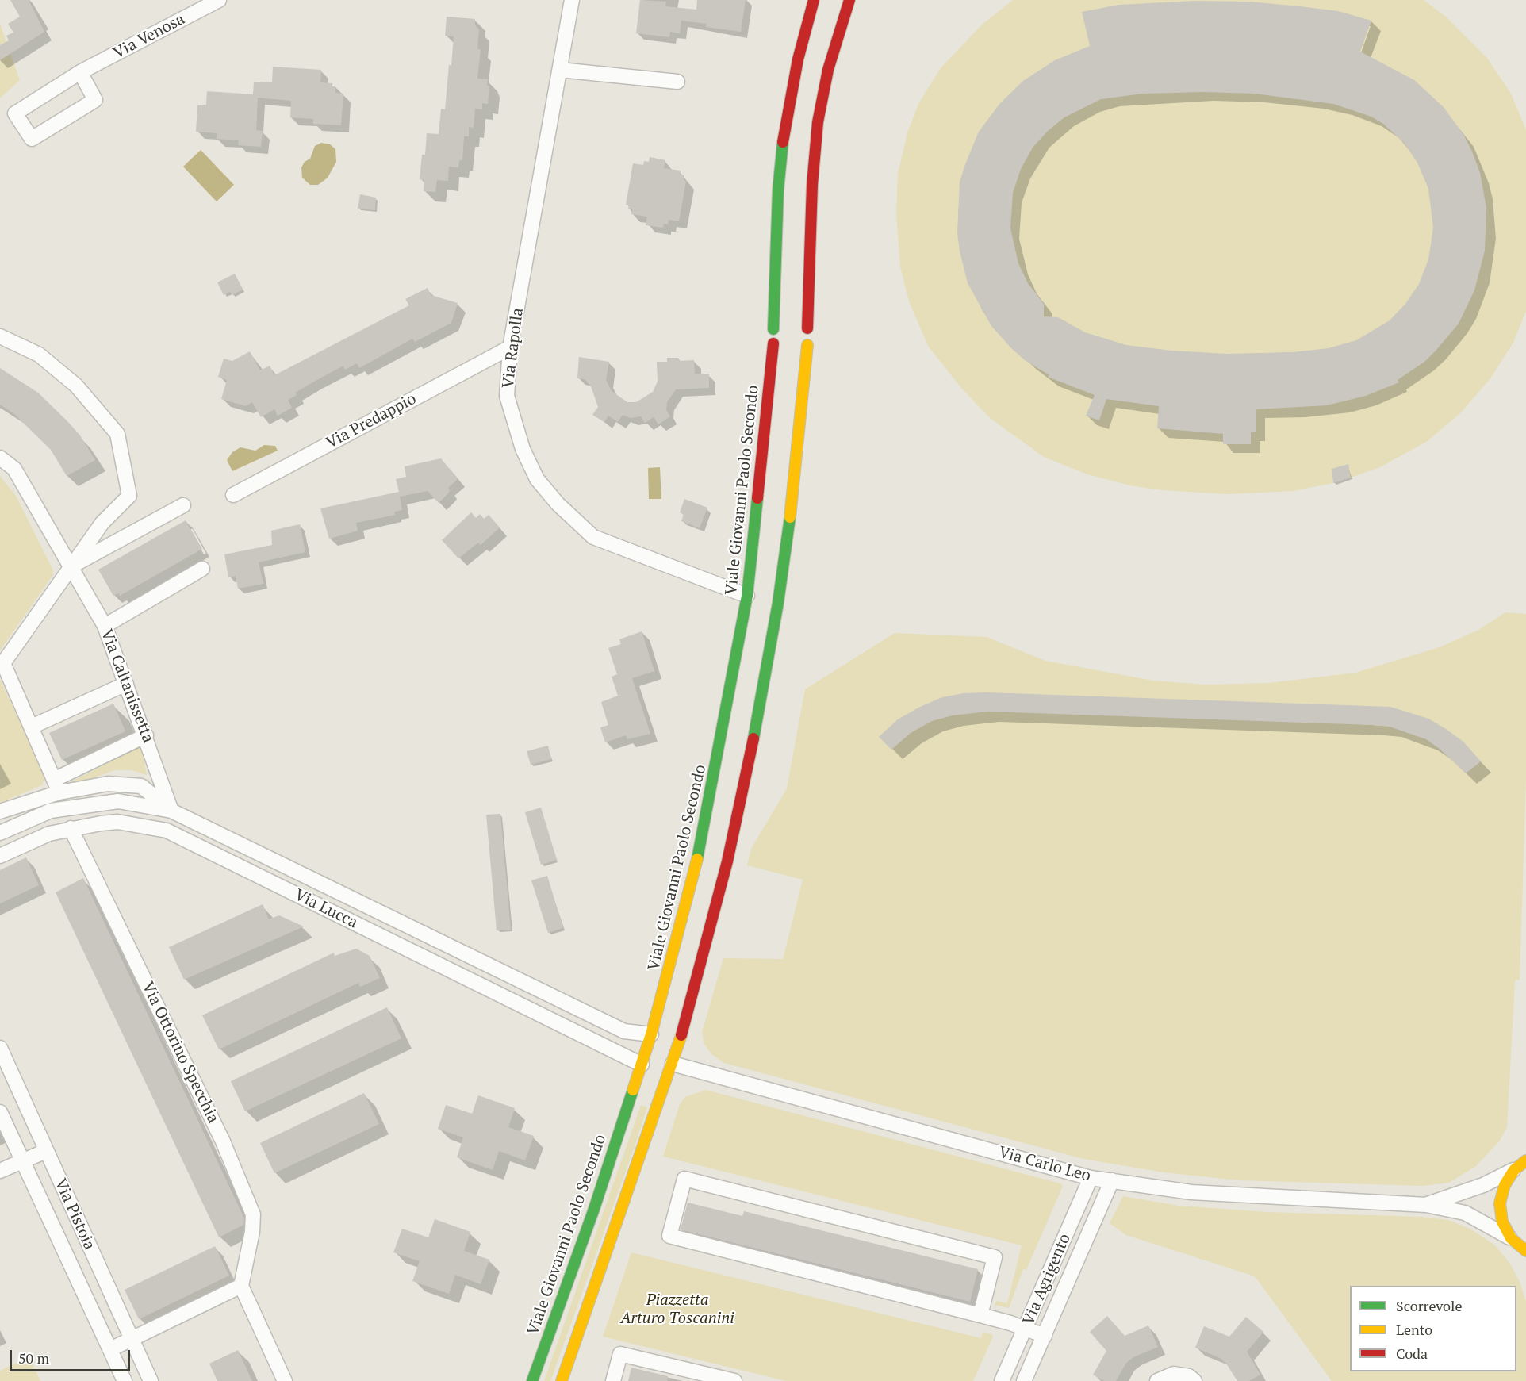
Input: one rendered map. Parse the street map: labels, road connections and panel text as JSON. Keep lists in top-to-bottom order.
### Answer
{
  "streets": {
    "main road": ["Viale Giovanni Paolo Secondo"],
    "street": [
      "Via Venosa",
      "Via Rapolla",
      "Via Predappio",
      "Via Caltanissetta",
      "Via Lucca",
      "Via Ottorino Specchia",
      "Via Carlo Leo",
      "Via Pistoia",
      "Via Agrigento"
    ]
  },
  "crossings": [
    ["Via Rapolla", "Via Predappio"],
    ["Via Rapolla", "Viale Giovanni Paolo Secondo"],
    ["Viale Giovanni Paolo Secondo", "Via Lucca"],
    ["Via Caltanissetta", "Via Lucca"],
    ["Via Lucca", "Via Ottorino Specchia"],
    ["Via Carlo Leo", "Via Agrigento"]
  ],
  "parks": ["Piazzetta Arturo Toscanini"],
  "legend": ["Scorrevole", "Lento", "Coda"],
  "scale_bar": "50 m"
}
